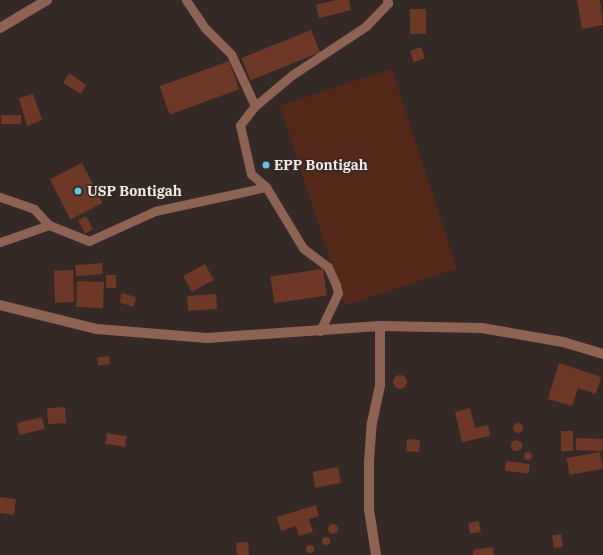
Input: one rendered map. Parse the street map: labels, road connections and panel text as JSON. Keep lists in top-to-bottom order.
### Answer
{
  "places": ["EPP Bontigah", "USP Bontigah"]
}
